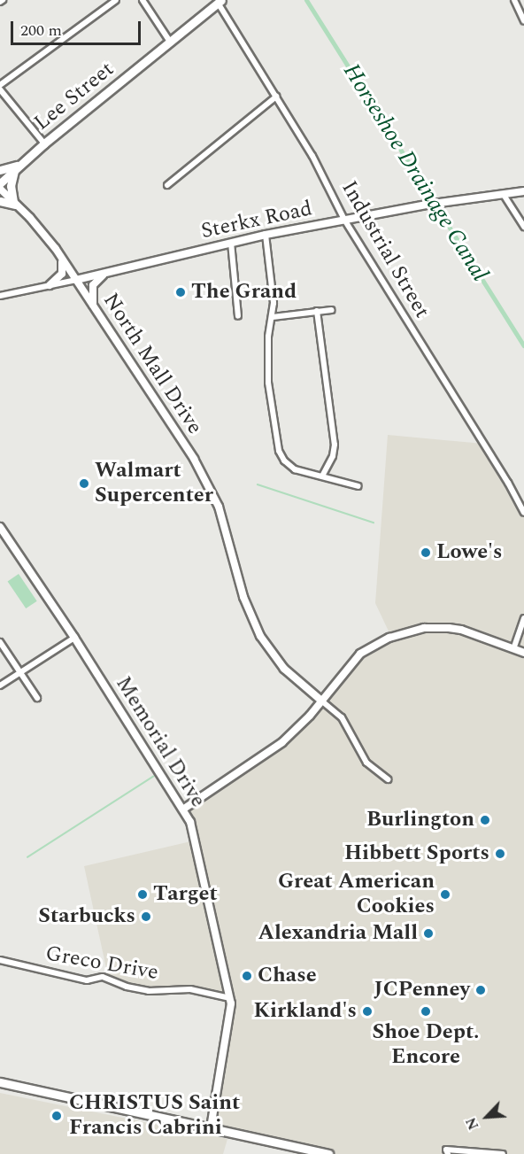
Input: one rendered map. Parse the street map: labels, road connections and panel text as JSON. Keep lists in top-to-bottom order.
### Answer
{
  "streets": {
    "main road": ["Lee Street"],
    "street": [
      "Sterkx Road",
      "Industrial Street",
      "North Mall Drive",
      "Memorial Drive",
      "Greco Drive"
    ]
  },
  "crossings": [
    ["Lee Street", "Industrial Street"],
    ["Sterkx Road", "Industrial Street"],
    ["Sterkx Road", "North Mall Drive"],
    ["Memorial Drive", "Greco Drive"]
  ],
  "water": ["Horseshoe Drainage Canal"],
  "places": [
    "The Grand",
    "Walmart Supercenter",
    "Lowe's",
    "Burlington",
    "Hibbett Sports",
    "Target",
    "Great American Cookies",
    "Starbucks",
    "Alexandria Mall",
    "Chase",
    "JCPenney",
    "Kirkland's",
    "Shoe Dept. Encore",
    "CHRISTUS Saint Francis Cabrini"
  ],
  "scale_bar": "200 m",
  "north": "bottom left"
}
